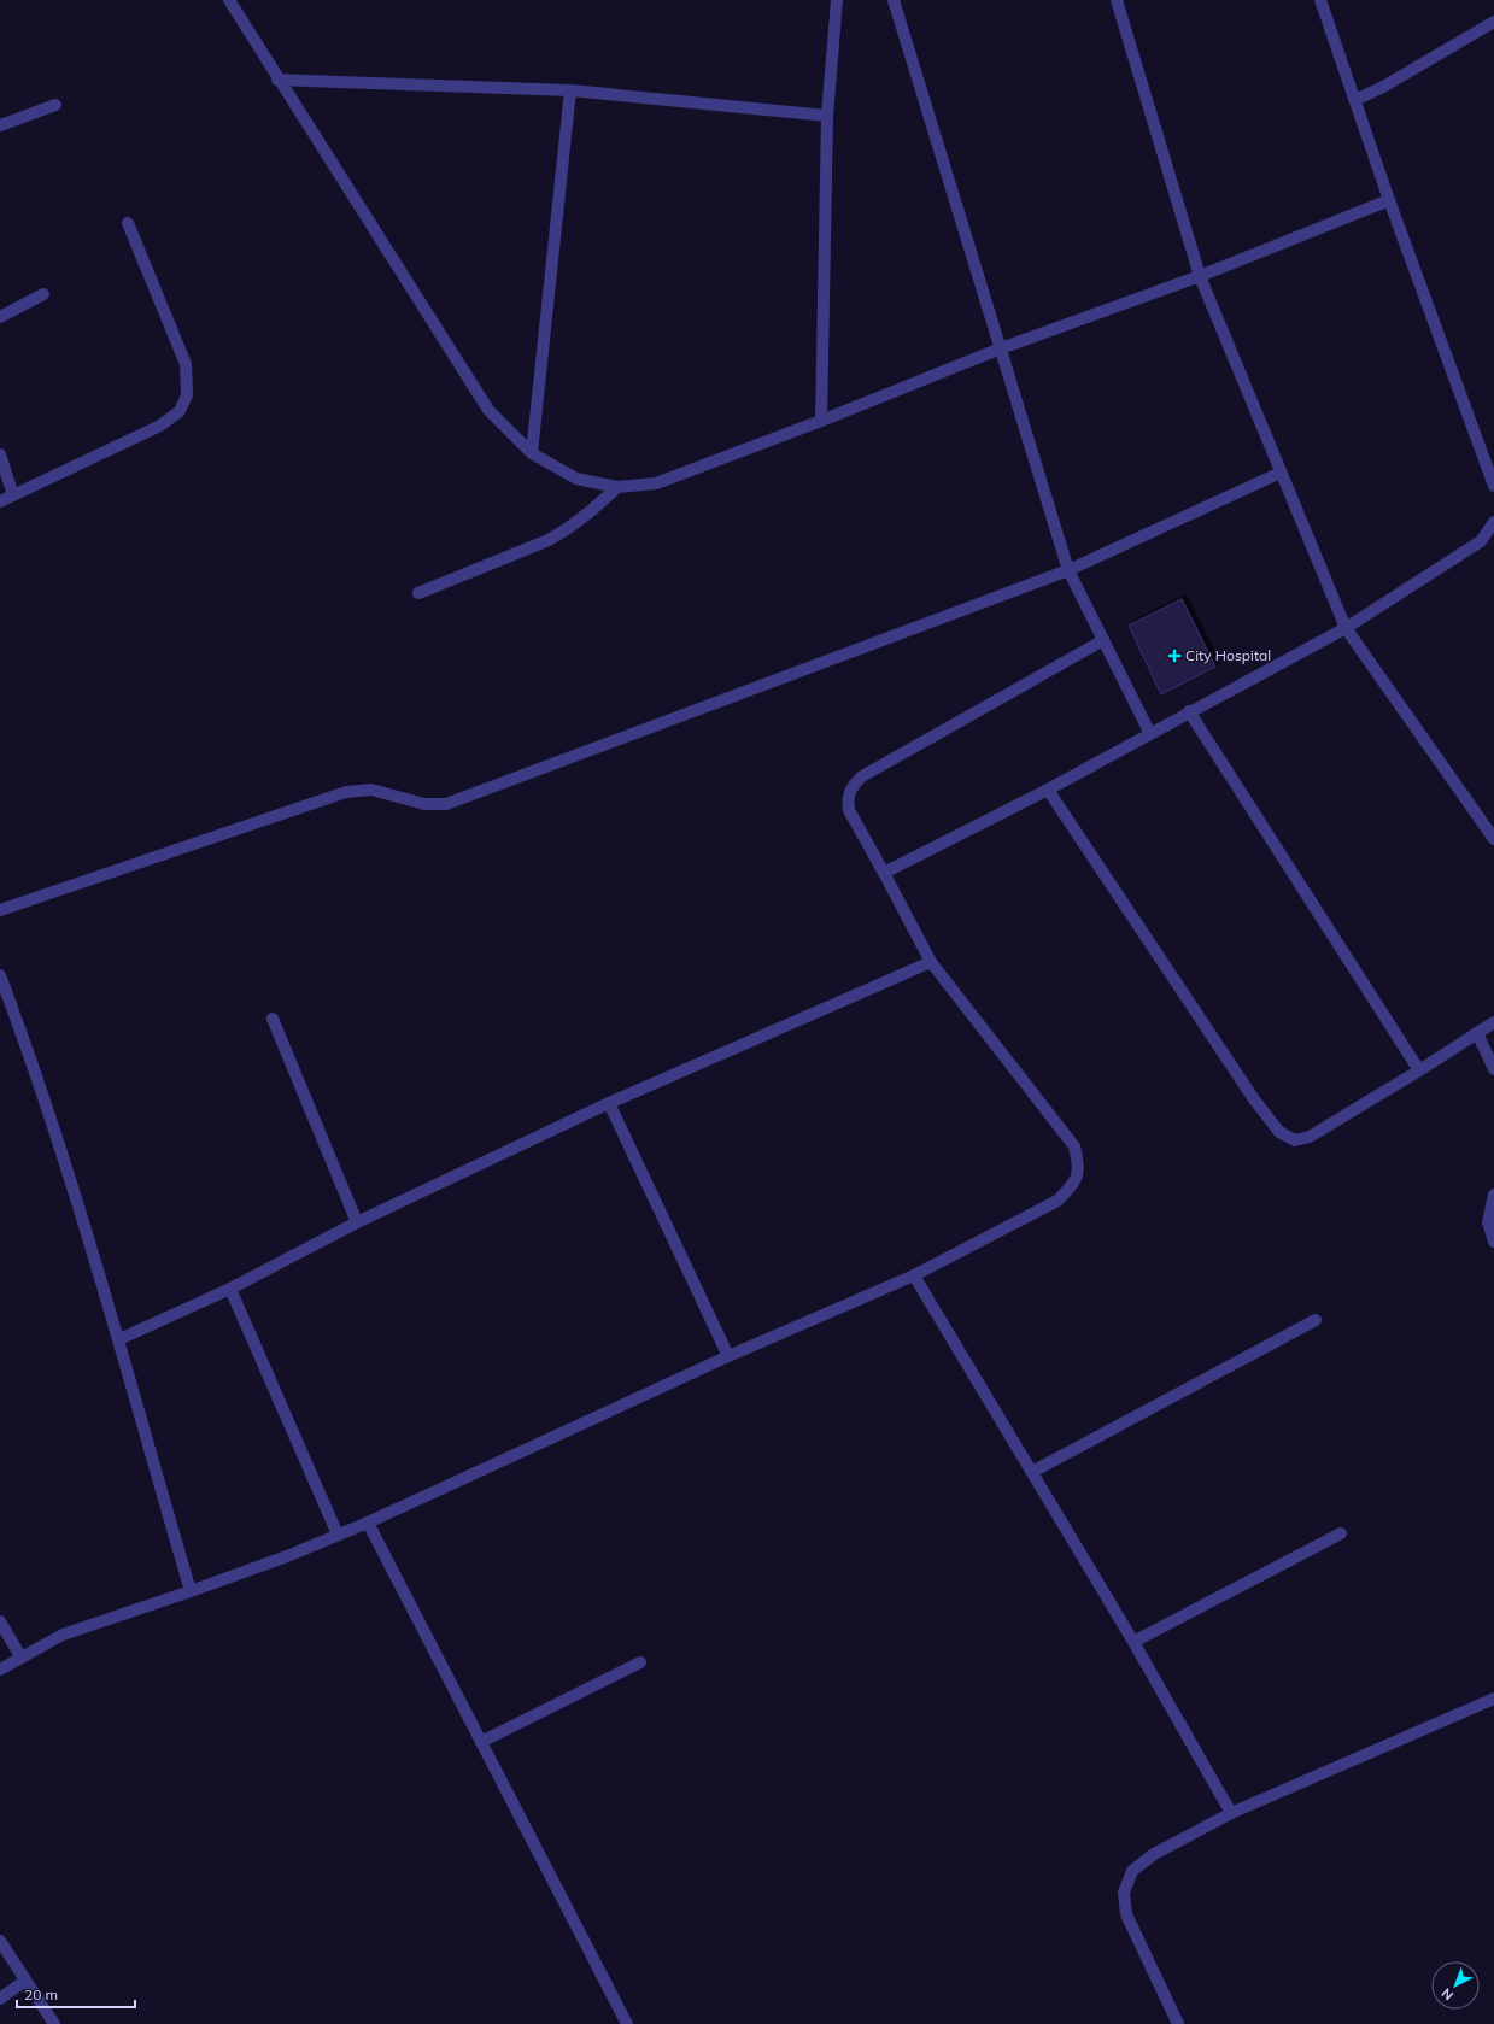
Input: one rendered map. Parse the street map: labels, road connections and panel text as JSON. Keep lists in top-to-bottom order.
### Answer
{
  "places": {
    "health": ["City Hospital"]
  },
  "scale_bar": "20 m",
  "north": "bottom left"
}
